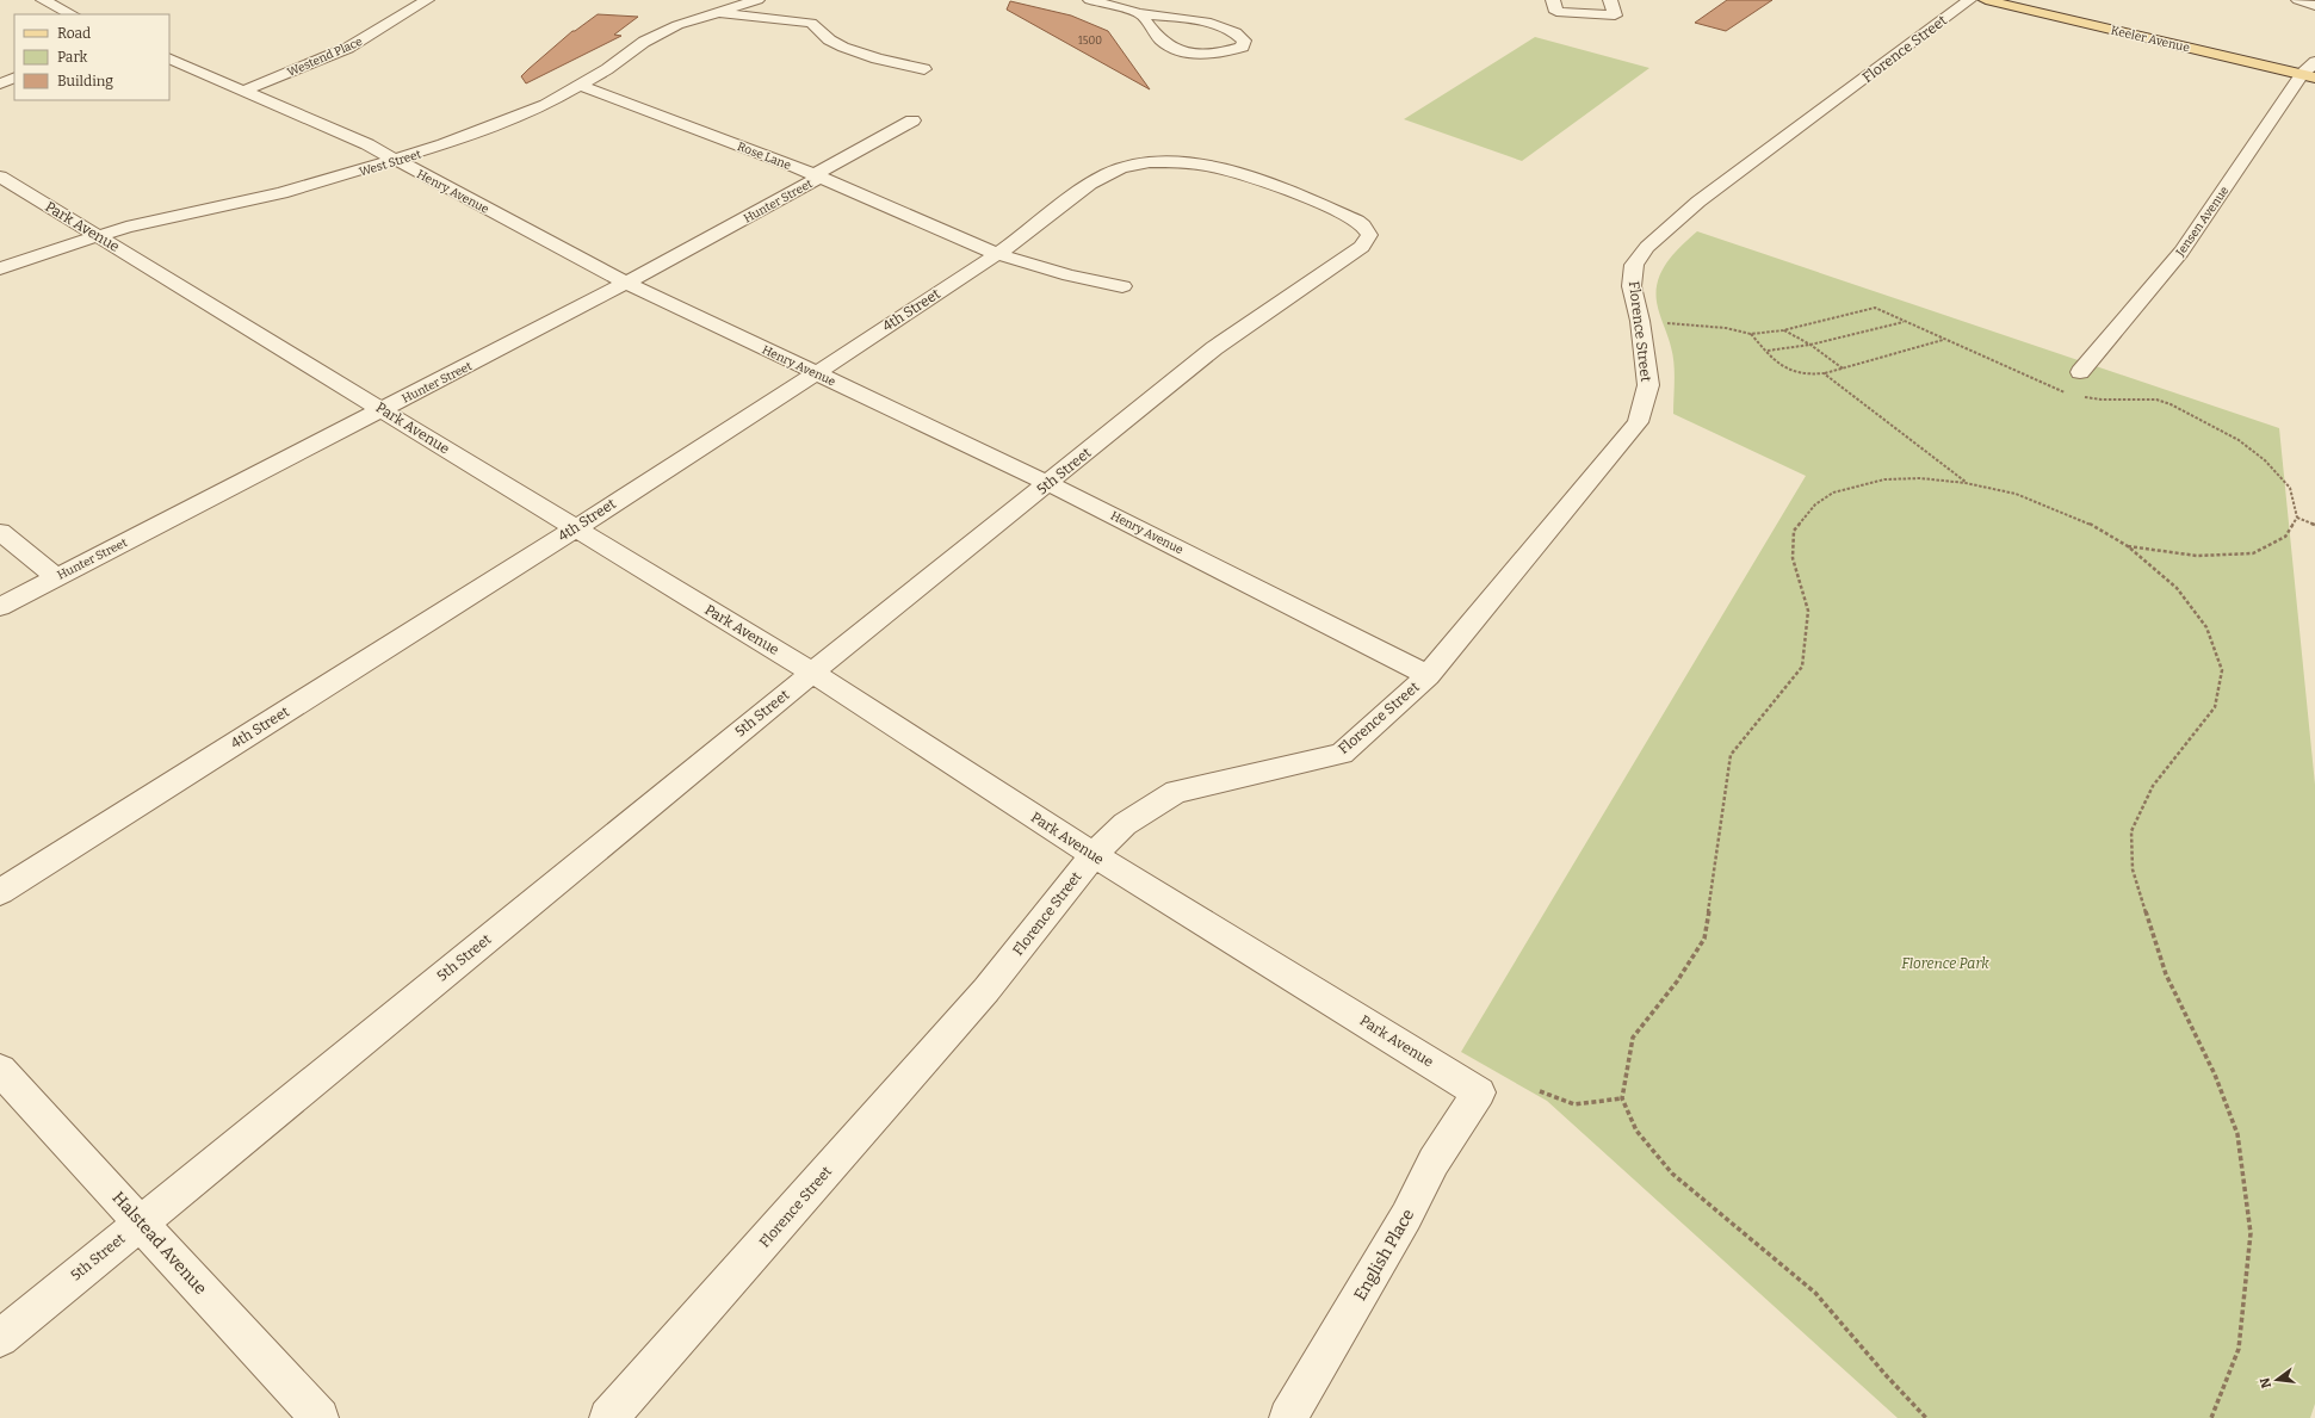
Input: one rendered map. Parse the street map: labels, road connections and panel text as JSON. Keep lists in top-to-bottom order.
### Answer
{
  "streets": {
    "main road": ["Keeler Avenue"],
    "street": [
      "Florence Street",
      "Westend Place",
      "Rose Lane",
      "West Street",
      "Henry Avenue",
      "Hunter Street",
      "Jensen Avenue",
      "Park Avenue",
      "4th Street",
      "5th Street",
      "Halstead Avenue",
      "English Place"
    ]
  },
  "crossings": [
    ["Keeler Avenue", "Jensen Avenue"],
    ["Florence Street", "Henry Avenue"],
    ["Florence Street", "Park Avenue"],
    ["Westend Place", "Henry Avenue"],
    ["Rose Lane", "West Street"],
    ["Rose Lane", "Hunter Street"],
    ["Rose Lane", "4th Street"],
    ["West Street", "Henry Avenue"],
    ["West Street", "Park Avenue"],
    ["Henry Avenue", "Hunter Street"],
    ["Henry Avenue", "4th Street"],
    ["Henry Avenue", "5th Street"],
    ["Hunter Street", "Park Avenue"],
    ["Park Avenue", "4th Street"],
    ["Park Avenue", "5th Street"],
    ["Park Avenue", "English Place"],
    ["4th Street", "5th Street"],
    ["5th Street", "Halstead Avenue"]
  ],
  "parks": ["Florence Park"],
  "house_numbers": ["1500"],
  "legend": ["Road", "Park", "Building"],
  "north": "left"
}
